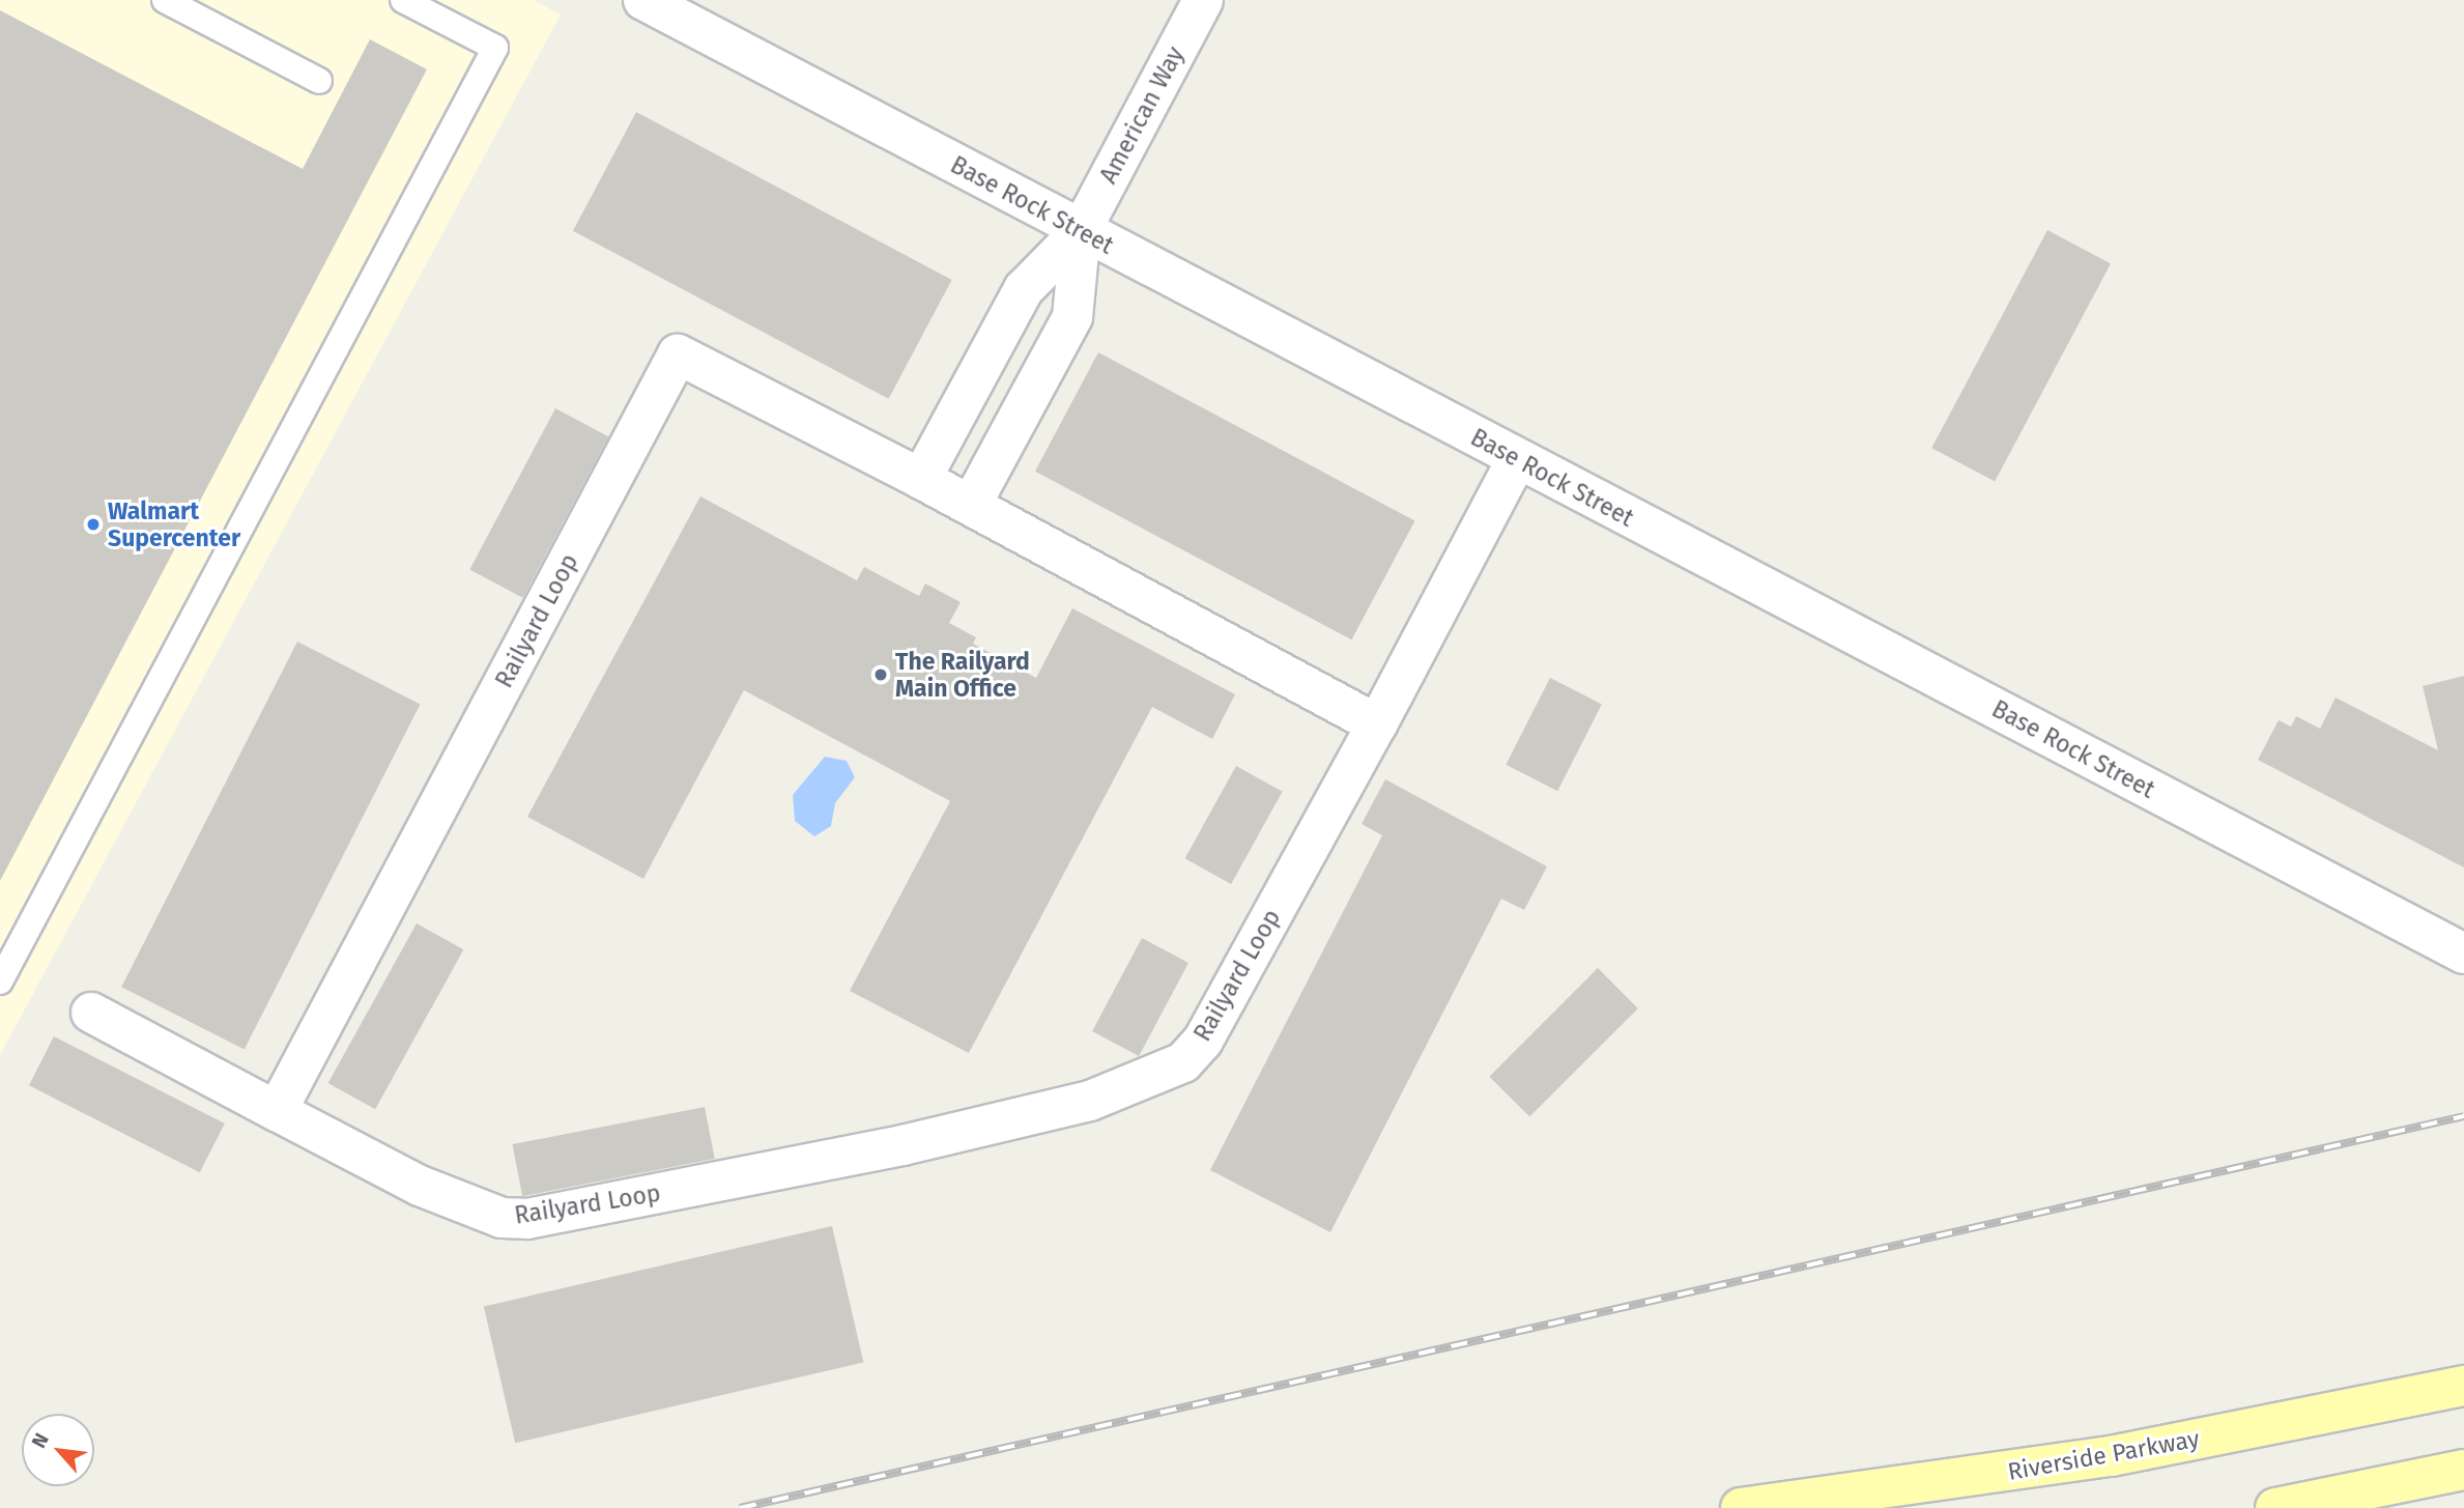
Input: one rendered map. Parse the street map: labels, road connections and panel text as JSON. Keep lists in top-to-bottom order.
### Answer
{
  "streets": {
    "main road": ["Riverside Parkway"],
    "street": ["American Way", "Base Rock Street", "Railyard Loop"]
  },
  "crossings": [
    ["American Way", "Base Rock Street"]
  ],
  "places": ["Walmart Supercenter", "The Railyard Main Office"],
  "north": "top left"
}
